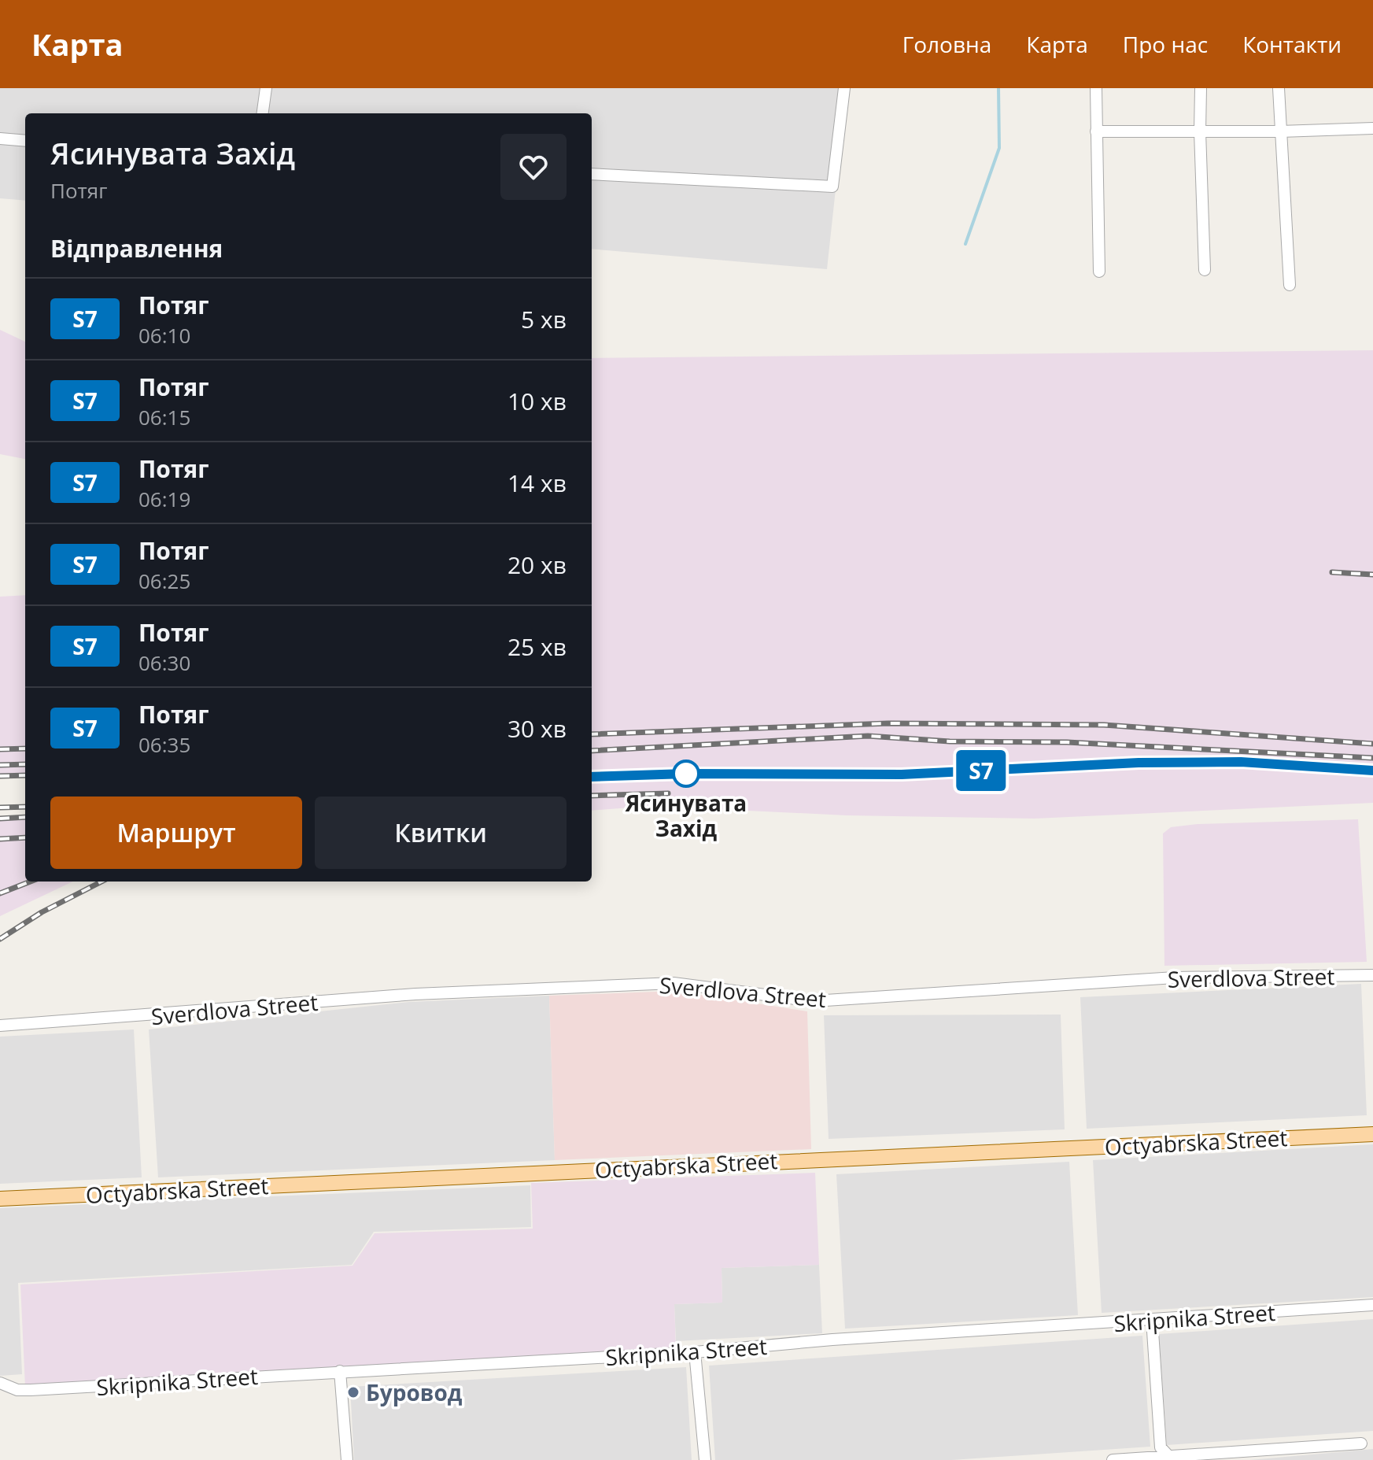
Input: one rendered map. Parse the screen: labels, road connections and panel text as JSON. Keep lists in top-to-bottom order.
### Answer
{
  "streets": {
    "main road": ["Octyabrska Street"],
    "street": ["Sverdlova Street", "Skripnika Street"]
  },
  "places": ["Ясинувата Захід", "Буровод"],
  "page": {
    "header": "Карта",
    "nav": [
      "Головна",
      "Карта",
      "Про нас",
      "Контакти"
    ],
    "on_map": "S7",
    "heading": [
      ["Ясинувата Захід", "Потяг"],
      "Відправлення"
    ],
    "list": [
      {
        "mark": "S7",
        "name": "Потяг",
        "note": "06:10",
        "value": "5 хв"
      },
      {
        "mark": "S7",
        "name": "Потяг",
        "note": "06:15",
        "value": "10 хв"
      },
      {
        "mark": "S7",
        "name": "Потяг",
        "note": "06:19",
        "value": "14 хв"
      },
      {
        "mark": "S7",
        "name": "Потяг",
        "note": "06:25",
        "value": "20 хв"
      },
      {
        "mark": "S7",
        "name": "Потяг",
        "note": "06:30",
        "value": "25 хв"
      },
      {
        "mark": "S7",
        "name": "Потяг",
        "note": "06:35",
        "value": "30 хв"
      }
    ],
    "buttons": ["Маршрут", "Квитки"]
  }
}
